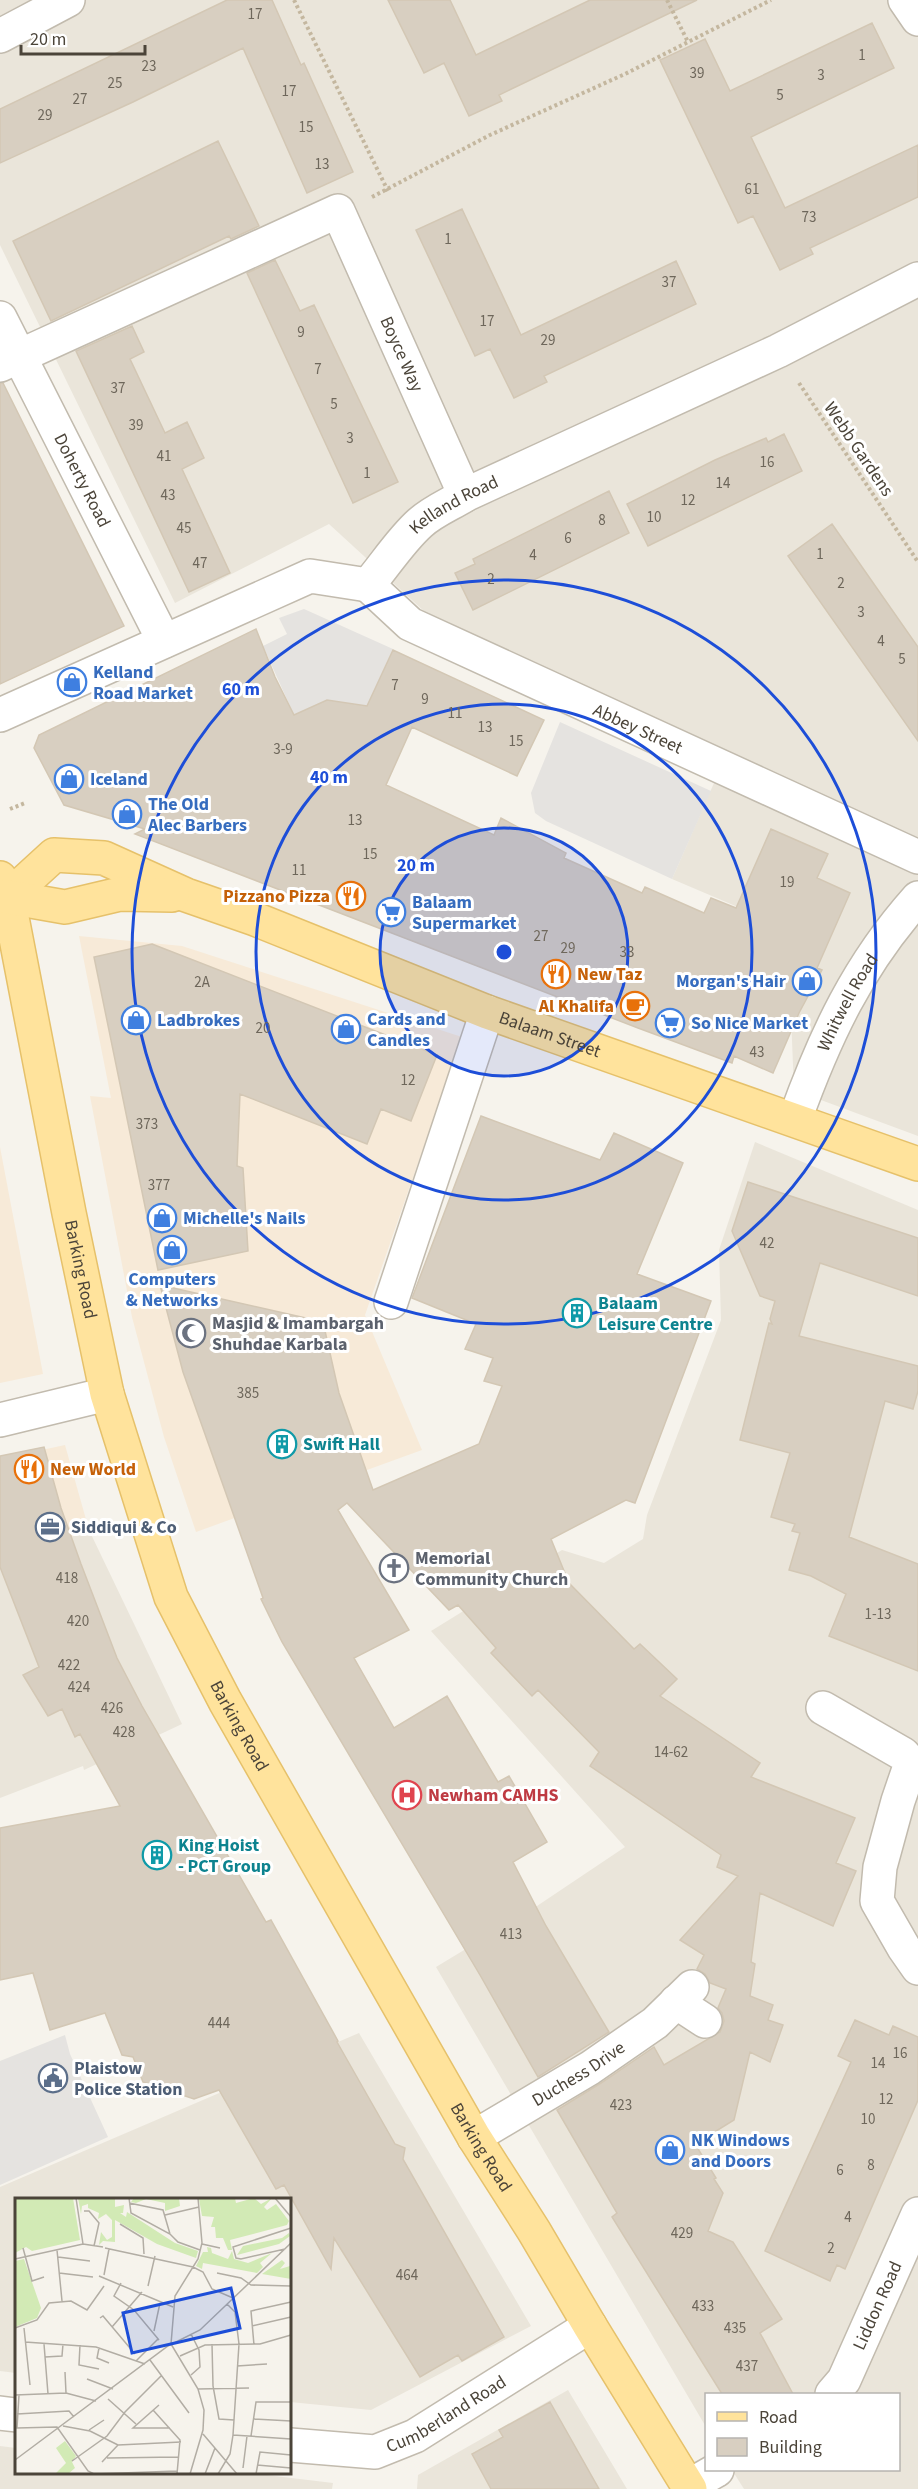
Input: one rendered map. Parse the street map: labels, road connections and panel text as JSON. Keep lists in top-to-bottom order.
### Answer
{
  "streets": {
    "main road": ["Balaam Street", "Barking Road"],
    "street": [
      "Boyce Way",
      "Doherty Road",
      "Kelland Road",
      "Abbey Street",
      "Whitwell Road",
      "Duchess Drive",
      "Liddon Road",
      "Cumberland Road"
    ],
    "path": ["Webb Gardens"]
  },
  "crossings": [
    ["Boyce Way", "Kelland Road"],
    ["Webb Gardens", "Kelland Road"],
    ["Kelland Road", "Abbey Street"],
    ["Whitwell Road", "Balaam Street"],
    ["Balaam Street", "Barking Road"],
    ["Barking Road", "Duchess Drive"],
    ["Barking Road", "Cumberland Road"]
  ],
  "places": {
    "shop": [
      "Kelland Road Market",
      "Iceland",
      "The Old Alec Barbers",
      "Morgan's Hair",
      "Ladbrokes",
      "Cards and Candles",
      "Michelle's Nails",
      "Computers & Networks",
      "NK Windows and Doors"
    ],
    "restaurant": ["Pizzano Pizza", "New Taz", "New World"],
    "supermarket": ["Balaam Supermarket", "So Nice Market"],
    "cafe": ["Al Khalifa"],
    "building": ["Balaam Leisure Centre", "Swift Hall", "King Hoist - PCT Group"],
    "mosque": ["Masjid & Imambargah Shuhdae Karbala"],
    "office": ["Siddiqui & Co"],
    "church": ["Memorial Community Church"],
    "hospital": ["Newham CAMHS"],
    "public building": ["Plaistow Police Station"]
  },
  "house_numbers": [
    "17",
    "1",
    "23",
    "39",
    "3",
    "25",
    "17",
    "5",
    "27",
    "29",
    "15",
    "13",
    "61",
    "73",
    "1",
    "37",
    "17",
    "9",
    "29",
    "7",
    "37",
    "5",
    "39",
    "3",
    "41",
    "16",
    "1",
    "14",
    "43",
    "12",
    "10",
    "8",
    "45",
    "6",
    "1",
    "4",
    "47",
    "2",
    "2",
    "3",
    "4",
    "5",
    "7",
    "9",
    "11",
    "13",
    "15",
    "3-9",
    "13",
    "15",
    "11",
    "19",
    "27",
    "29",
    "33",
    "2A",
    "20",
    "43",
    "12",
    "373",
    "377",
    "42",
    "385",
    "418",
    "1-13",
    "420",
    "422",
    "424",
    "426",
    "428",
    "14-62",
    "413",
    "444",
    "16",
    "14",
    "12",
    "423",
    "10",
    "8",
    "6",
    "4",
    "429",
    "2",
    "464",
    "433",
    "435",
    "437"
  ],
  "legend": ["Road", "Building"],
  "scale_bar": "20 m",
  "rings": ["60 m", "40 m", "20 m"]
}
